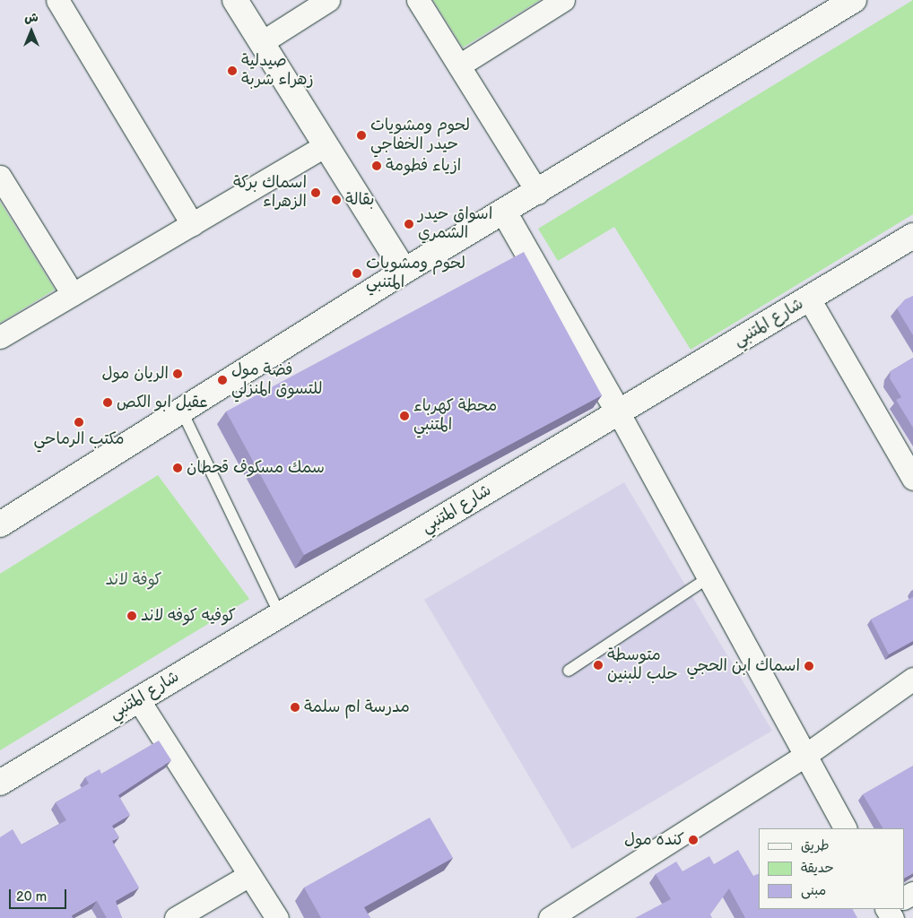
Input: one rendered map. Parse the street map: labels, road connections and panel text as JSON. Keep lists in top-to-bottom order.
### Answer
{
  "streets": {
    "street": ["شارع المتنبي"]
  },
  "parks": ["كوفة لاند"],
  "places": [
    "صيدلية زهراء شربة",
    "لحوم ومشويات حيدر الخفاجي",
    "ازياء فطومة",
    "اسماك بركة الزهراء",
    "بقالة",
    "اسواق حيدر الشمري",
    "لحوم ومشويات المتنبي",
    "الريان مول",
    "فضة مول للتسوق المنزلي",
    "عقيل ابو الكص",
    "محطة كهرباء المتنبي",
    "مكتب الرماحي",
    "سمك مسكوف قحطان",
    "كوفيه كوفه لاند",
    "متوسطة حلب للبنين",
    "اسماك ابن الحجي",
    "مدرسة ام سلمة",
    "كنده مول"
  ],
  "legend": ["طريق", "حديقة", "مبنى"],
  "scale_bar": "20 m",
  "north": "top"
}
